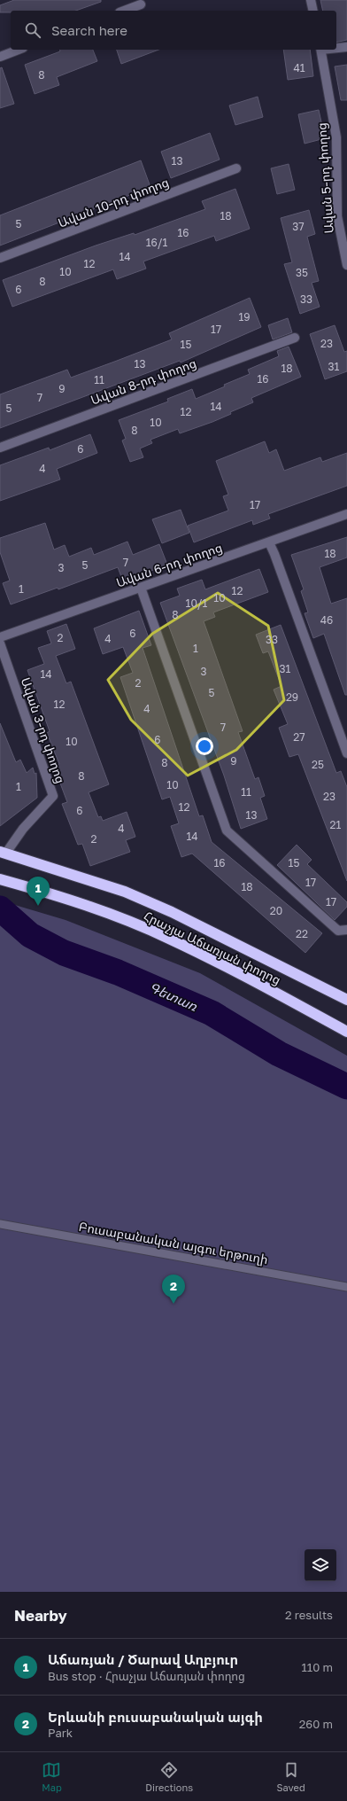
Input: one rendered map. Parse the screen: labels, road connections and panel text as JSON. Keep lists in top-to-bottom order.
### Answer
{
  "streets": {
    "highway": ["Հրաչյա Աճառյան փողոց"],
    "street": [
      "Ավան 5-րդ փողոց",
      "Ավան 10-րդ փողոց",
      "Ավան 8-րդ փողոց",
      "Ավան 6-րդ փողոց",
      "Ավան 3-րդ փողոց"
    ],
    "lane": ["Բուսաբանական այգու երթուղի"]
  },
  "crossings": [
    ["Ավան 3-րդ փողոց", "Հրաչյա Աճառյան փողոց"]
  ],
  "water": ["Գետառ"],
  "house_numbers": [
    "41",
    "8",
    "13",
    "18",
    "5",
    "37",
    "16",
    "16/1",
    "14",
    "12",
    "10",
    "35",
    "8",
    "6",
    "33",
    "19",
    "17",
    "23",
    "15",
    "13",
    "31",
    "18",
    "16",
    "11",
    "9",
    "7",
    "14",
    "5",
    "12",
    "10",
    "8",
    "6",
    "4",
    "17",
    "18",
    "7",
    "5",
    "3",
    "1",
    "12",
    "10",
    "10/1",
    "8",
    "46",
    "6",
    "2",
    "4",
    "33",
    "1",
    "31",
    "3",
    "14",
    "2",
    "5",
    "29",
    "12",
    "4",
    "7",
    "27",
    "6",
    "10",
    "9",
    "8",
    "25",
    "8",
    "10",
    "1",
    "11",
    "23",
    "12",
    "6",
    "13",
    "21",
    "4",
    "14",
    "2",
    "16",
    "15",
    "17",
    "18",
    "17",
    "20",
    "22"
  ],
  "page": {
    "search": "Search here",
    "pins": ["1", "2"],
    "heading": ["Nearby", "2 results"],
    "list": [
      {
        "mark": "1",
        "name": "Աճառյան / Ծարավ Աղբյուր",
        "note": "Bus stop · Հրաչյա Աճառյան փողոց",
        "value": "110 m"
      },
      {
        "mark": "2",
        "name": "Երևանի բուսաբանական այգի",
        "note": "Park",
        "value": "260 m"
      }
    ],
    "nav": ["Map", "Directions", "Saved"]
  }
}
